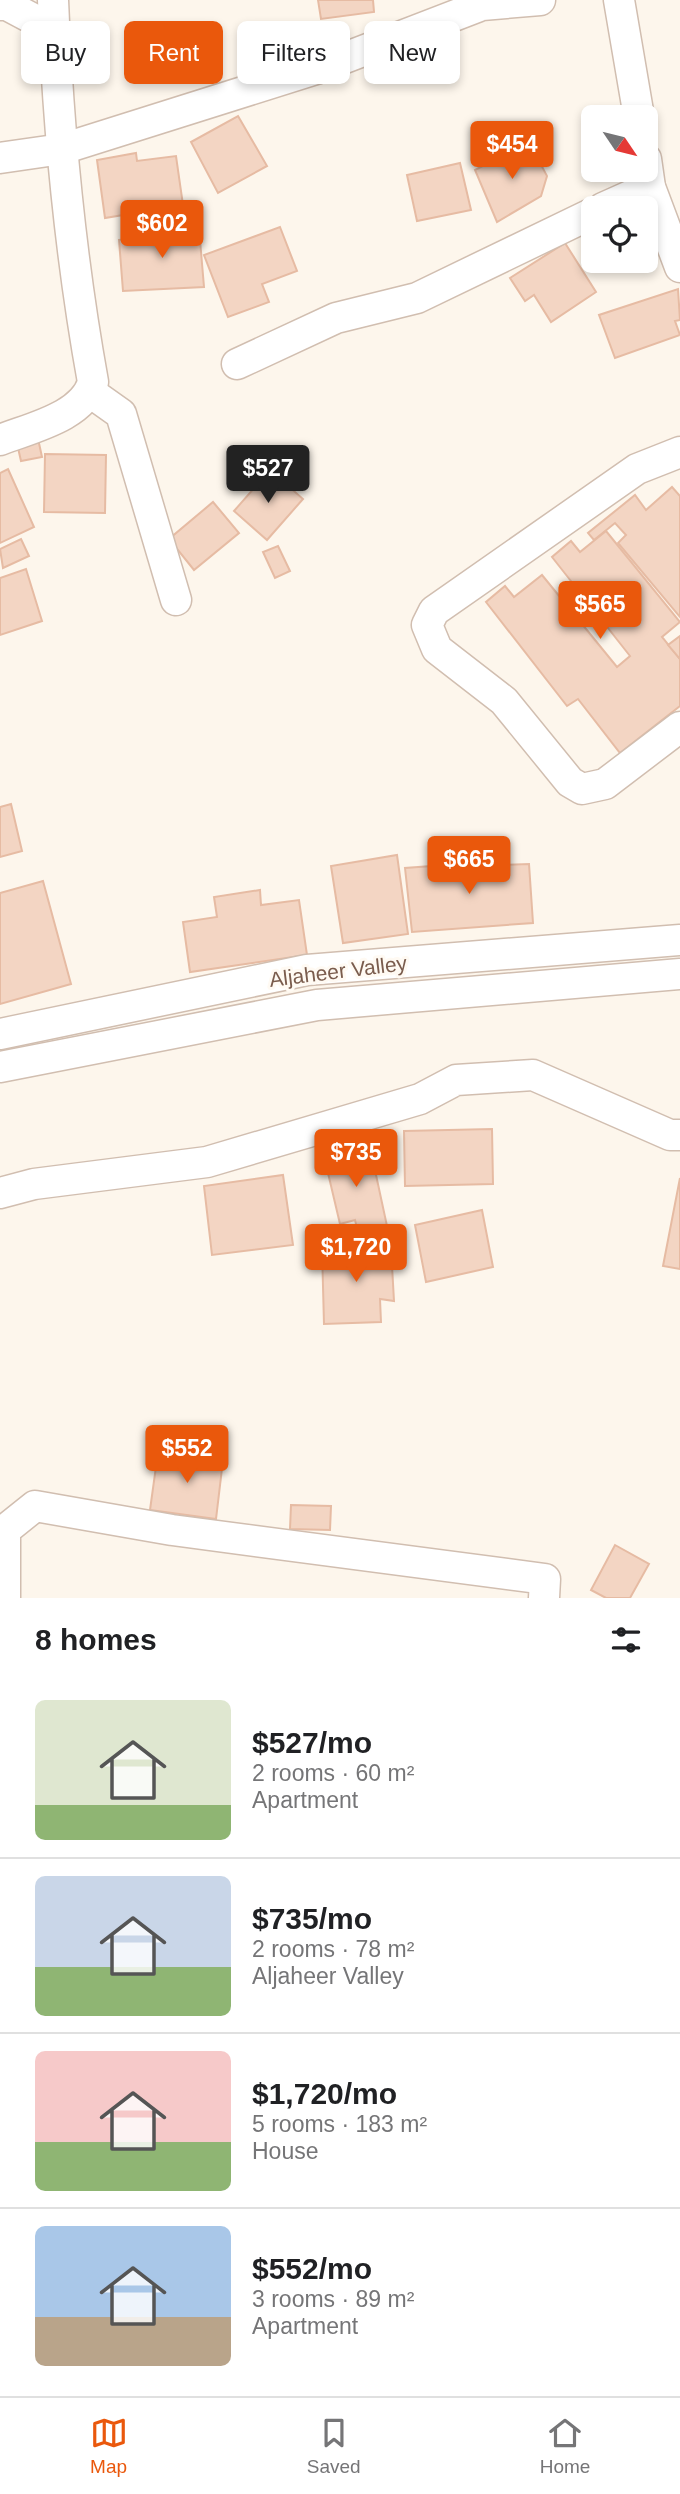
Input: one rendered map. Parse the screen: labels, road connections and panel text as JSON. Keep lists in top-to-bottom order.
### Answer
{
  "streets": {
    "street": ["Aljaheer Valley"]
  },
  "north": "bottom right",
  "page": {
    "chip": [
      "Buy",
      "Rent",
      "Filters",
      "New"
    ],
    "price": [
      "$454",
      "$602",
      "$527",
      "$565",
      "$665",
      "$735",
      "$1,720",
      "$552"
    ],
    "heading": "8 homes",
    "list": [
      {
        "name": "$527/mo",
        "note": "2 rooms · 60 m² · Apartment"
      },
      {
        "name": "$735/mo",
        "note": "2 rooms · 78 m² · Aljaheer Valley"
      },
      {
        "name": "$1,720/mo",
        "note": "5 rooms · 183 m² · House"
      },
      {
        "name": "$552/mo",
        "note": "3 rooms · 89 m² · Apartment"
      }
    ],
    "tabs": ["Map", "Saved", "Home"]
  }
}
